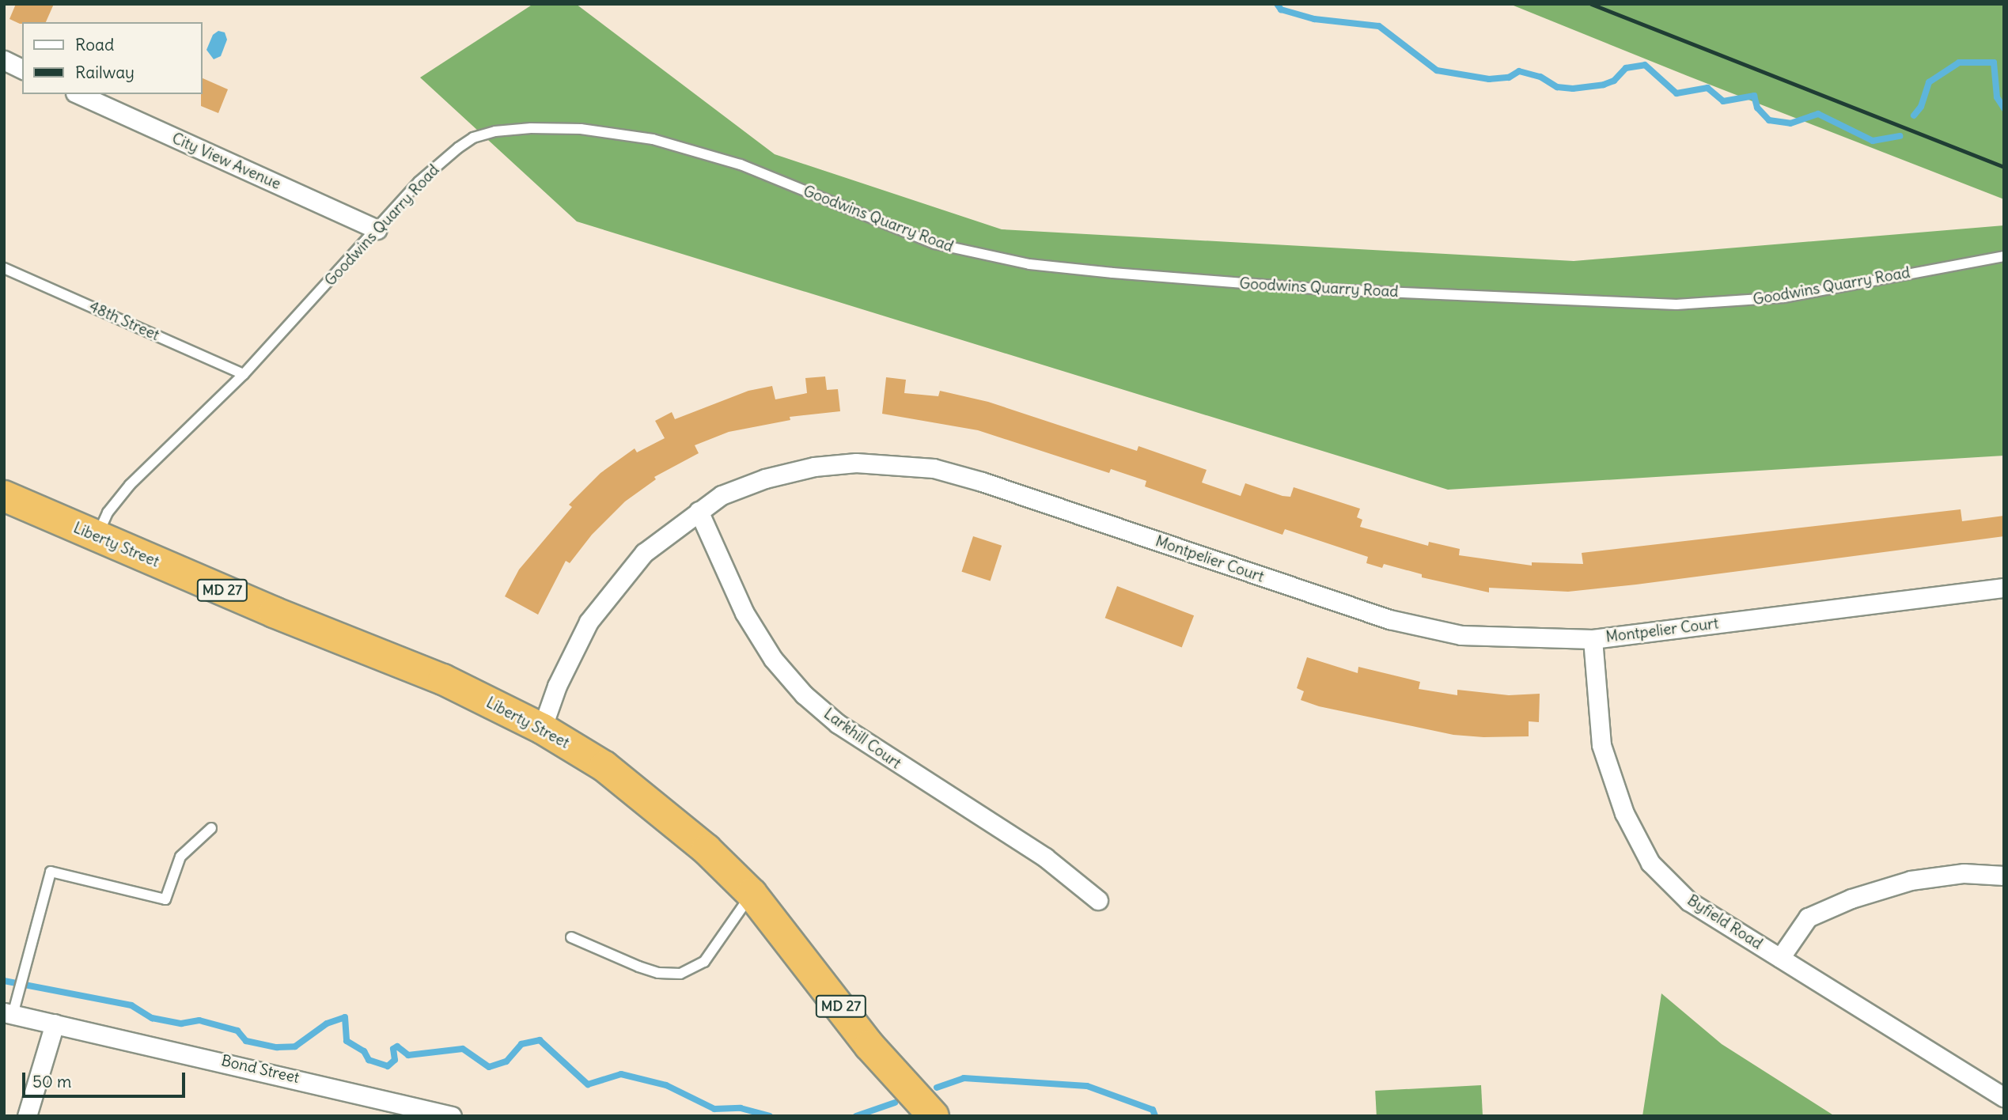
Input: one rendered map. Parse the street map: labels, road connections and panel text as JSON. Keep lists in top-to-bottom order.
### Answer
{
  "streets": {
    "highway": ["Liberty Street", "MD 27"],
    "street": [
      "City View Avenue",
      "Montpelier Court",
      "Larkhill Court",
      "Byfield Road",
      "Bond Street"
    ],
    "lane": ["Goodwins Quarry Road", "48th Street"]
  },
  "crossings": [
    ["City View Avenue", "Goodwins Quarry Road"],
    ["Goodwins Quarry Road", "48th Street"],
    ["Goodwins Quarry Road", "Liberty Street"],
    ["Liberty Street", "Montpelier Court"],
    ["Montpelier Court", "Larkhill Court"],
    ["Montpelier Court", "Byfield Road"]
  ],
  "legend": ["Road", "Railway"],
  "scale_bar": "50 m"
}
